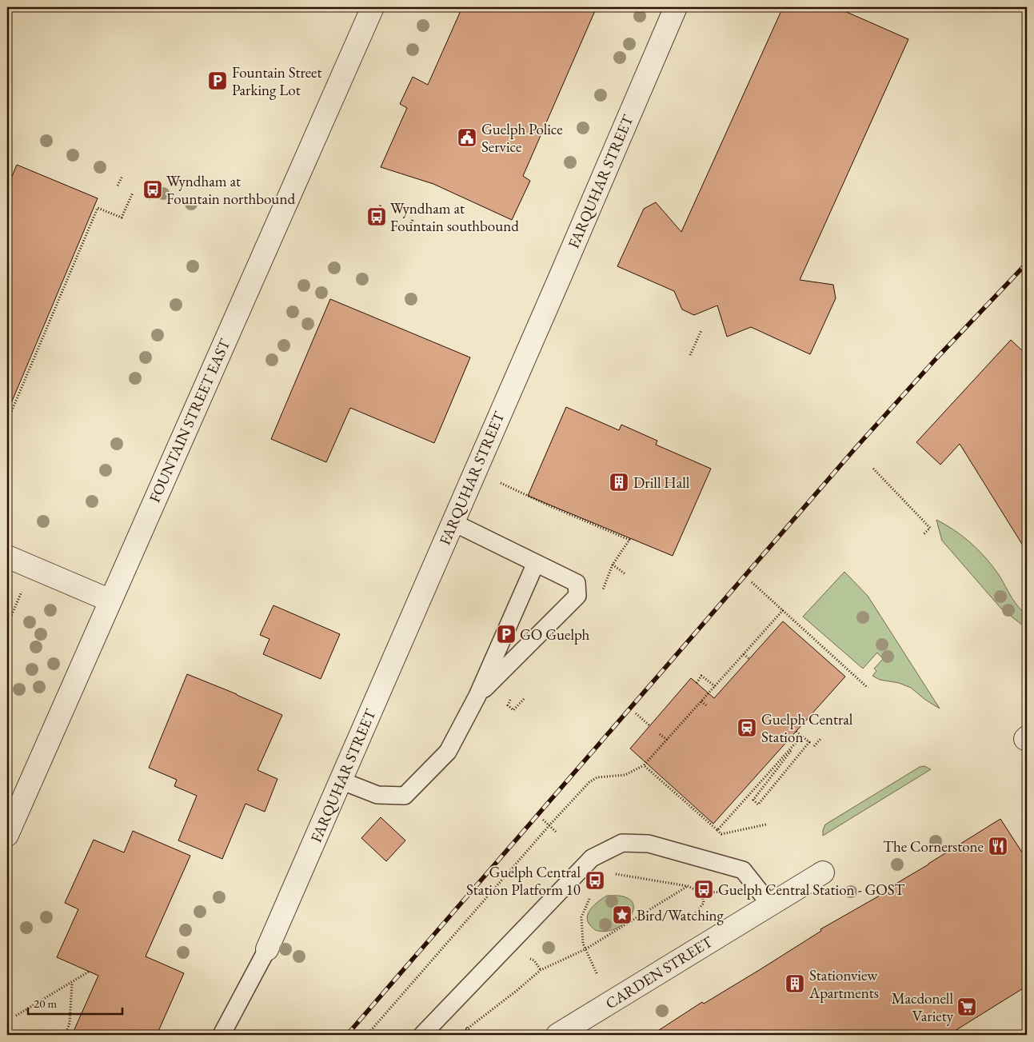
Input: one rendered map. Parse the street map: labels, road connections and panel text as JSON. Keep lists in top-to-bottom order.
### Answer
{
  "streets": {
    "street": ["FARQUHAR STREET", "FOUNTAIN STREET EAST", "CARDEN STREET"]
  },
  "places": {
    "parking": ["Fountain Street Parking Lot", "GO Guelph"],
    "public building": ["Guelph Police Service"],
    "bus stop": [
      "Wyndham at Fountain northbound",
      "Wyndham at Fountain southbound",
      "Guelph Central Station Platform 10",
      "Guelph Central Station - GOST"
    ],
    "building": ["Drill Hall", "Stationview Apartments"],
    "station": ["Guelph Central Station"],
    "restaurant": ["The Cornerstone"],
    "place": ["Bird/Watching"],
    "supermarket": ["Macdonell Variety"]
  },
  "scale_bar": "20 m"
}
